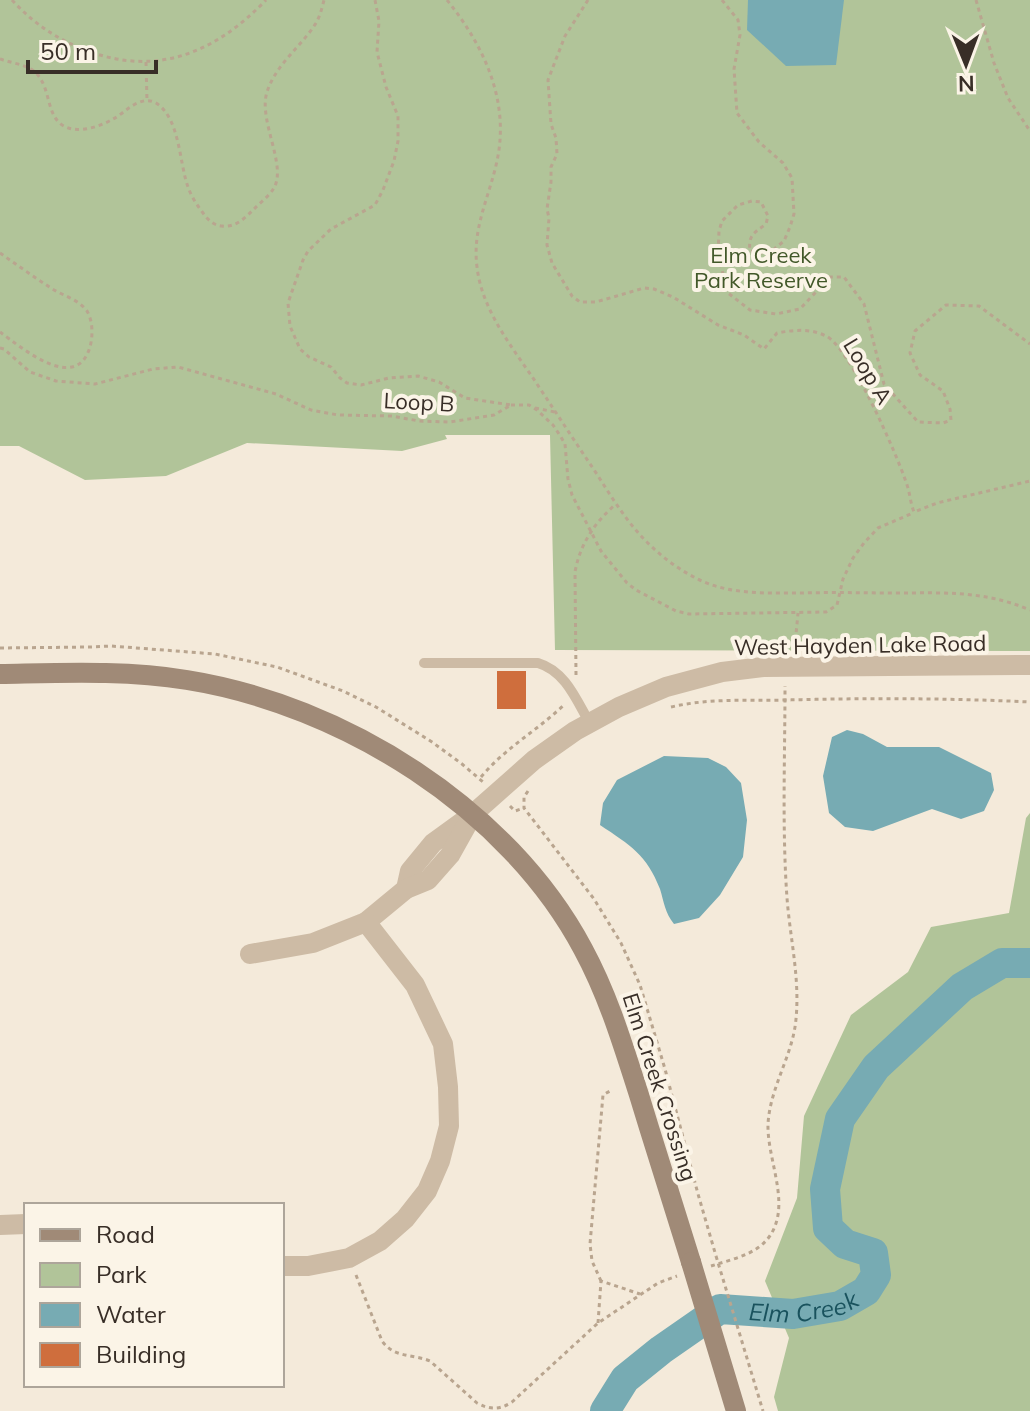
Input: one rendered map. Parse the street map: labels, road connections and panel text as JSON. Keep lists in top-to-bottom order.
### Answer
{
  "streets": {
    "main road": ["Elm Creek Crossing"],
    "street": ["West Hayden Lake Road"],
    "path": ["Loop A", "Loop B"]
  },
  "crossings": [
    ["West Hayden Lake Road", "Elm Creek Crossing"]
  ],
  "water": ["Elm Creek"],
  "parks": ["Elm Creek Park Reserve"],
  "legend": [
    "Road",
    "Park",
    "Water",
    "Building"
  ],
  "scale_bar": "50 m",
  "north": "bottom"
}
